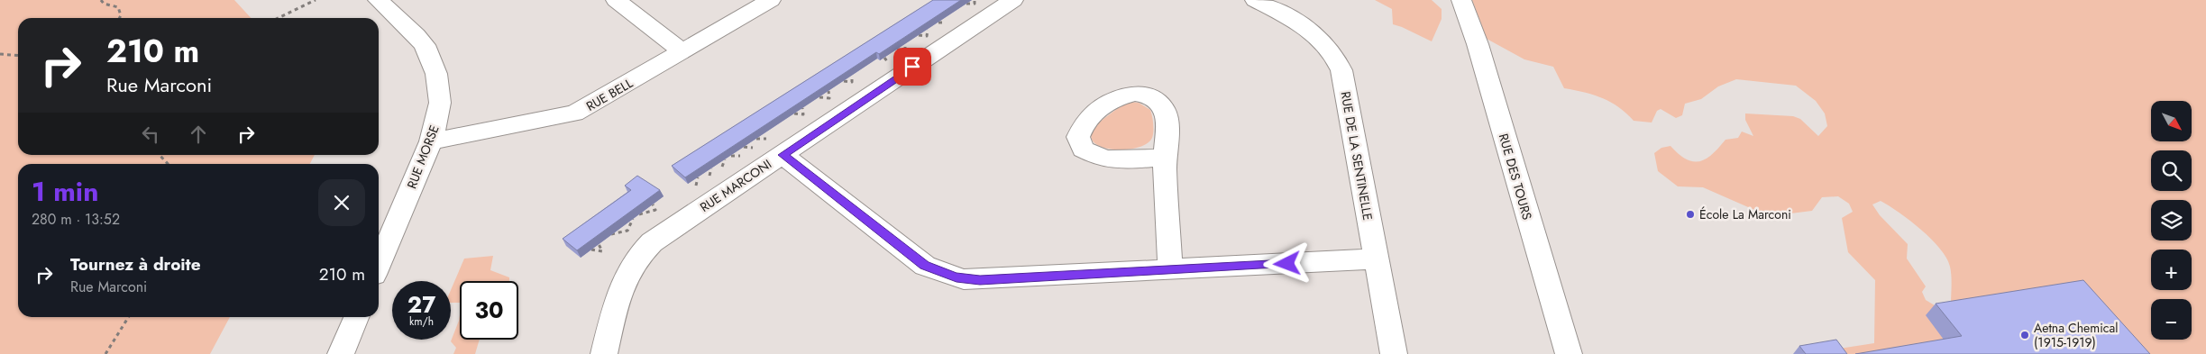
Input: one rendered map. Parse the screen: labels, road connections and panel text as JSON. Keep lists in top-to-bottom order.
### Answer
{
  "streets": {
    "street": [
      "RUE BELL",
      "RUE DE LA SENTINELLE",
      "RUE MORSE",
      "RUE DES TOURS",
      "RUE MARCONI"
    ]
  },
  "crossings": [
    ["RUE BELL", "RUE MORSE"]
  ],
  "places": ["École La Marconi", "Aetna Chemical (1915-1919)"],
  "north": "bottom right",
  "page": {
    "turn": ["210 m", "Rue Marconi"],
    "map_buttons": ["+", "−"],
    "heading": ["1 min", "280 m · 13:52"],
    "list": [
      {
        "name": "Tournez à droite",
        "note": "Rue Marconi",
        "value": "210 m"
      }
    ],
    "speed": "27 km/h",
    "limit": "30"
  }
}
